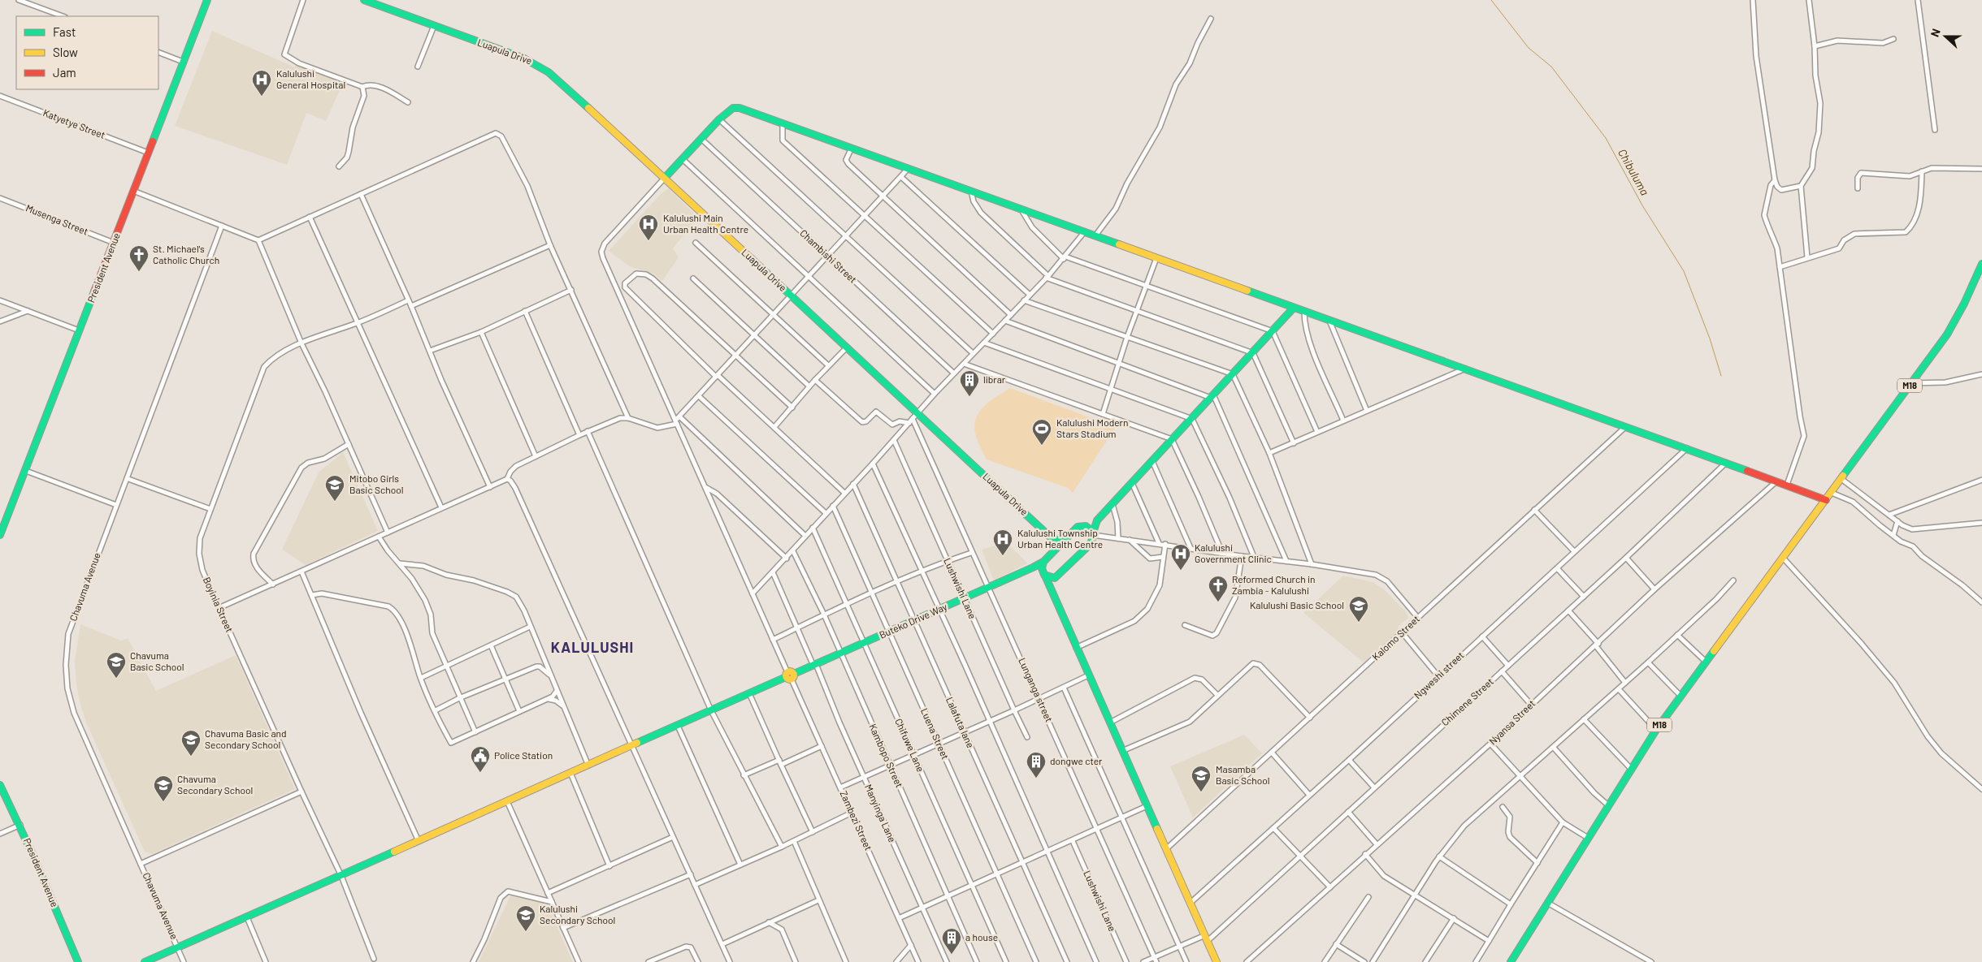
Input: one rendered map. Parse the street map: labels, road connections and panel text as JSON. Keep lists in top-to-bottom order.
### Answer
{
  "streets": {
    "street": [
      "Luapula Drive",
      "Katyetye Street",
      "Musenga Street",
      "Chambishi Street",
      "President Avenue",
      "M18",
      "Chavuma Avenue",
      "Lushwishi Lane",
      "Boyinia Street",
      "Buteko Drive Way",
      "Kalomo Street",
      "Ngweshi street",
      "Lunganga street",
      "Chimene Street",
      "Lalafuta lane",
      "Nyansa Street",
      "Luena Street",
      "Chifuwe Lane",
      "Kambopo Street",
      "Manyinga Lane",
      "Zambezi Street"
    ]
  },
  "crossings": [
    ["Luapula Drive", "Zambezi Street"],
    ["Katyetye Street", "President Avenue"],
    ["Musenga Street", "President Avenue"],
    ["Chavuma Avenue", "Buteko Drive Way"],
    ["Lushwishi Lane", "Buteko Drive Way"],
    ["Boyinia Street", "Buteko Drive Way"],
    ["Buteko Drive Way", "Lunganga street"],
    ["Buteko Drive Way", "Lalafuta lane"],
    ["Buteko Drive Way", "Luena Street"],
    ["Buteko Drive Way", "Chifuwe Lane"],
    ["Buteko Drive Way", "Kambopo Street"],
    ["Buteko Drive Way", "Manyinga Lane"],
    ["Buteko Drive Way", "Zambezi Street"]
  ],
  "districts": ["KALULUSHI"],
  "water": ["Chibuluma"],
  "places": {
    "hospital": [
      "Kalulushi General Hospital",
      "Kalulushi Main Urban Health Centre",
      "Kalulushi Township Urban Health Centre",
      "Kalulushi Government Clinic"
    ],
    "church": ["St. Michael's Catholic Church", "Reformed Church in Zambia - Kalulushi"],
    "building": ["librar", "dongwe cter", "a house"],
    "sports": ["Kalulushi Modern Stars Stadium"],
    "school or university": [
      "Mitobo Girls Basic School",
      "Kalulushi Basic School",
      "Chavuma Basic School",
      "Chavuma Basic and Secondary School",
      "Masamba Basic School",
      "Chavuma Secondary School",
      "Kalulushi Secondary School"
    ],
    "public building": ["Police Station"]
  },
  "legend": ["Fast", "Slow", "Jam"],
  "north": "left"
}
